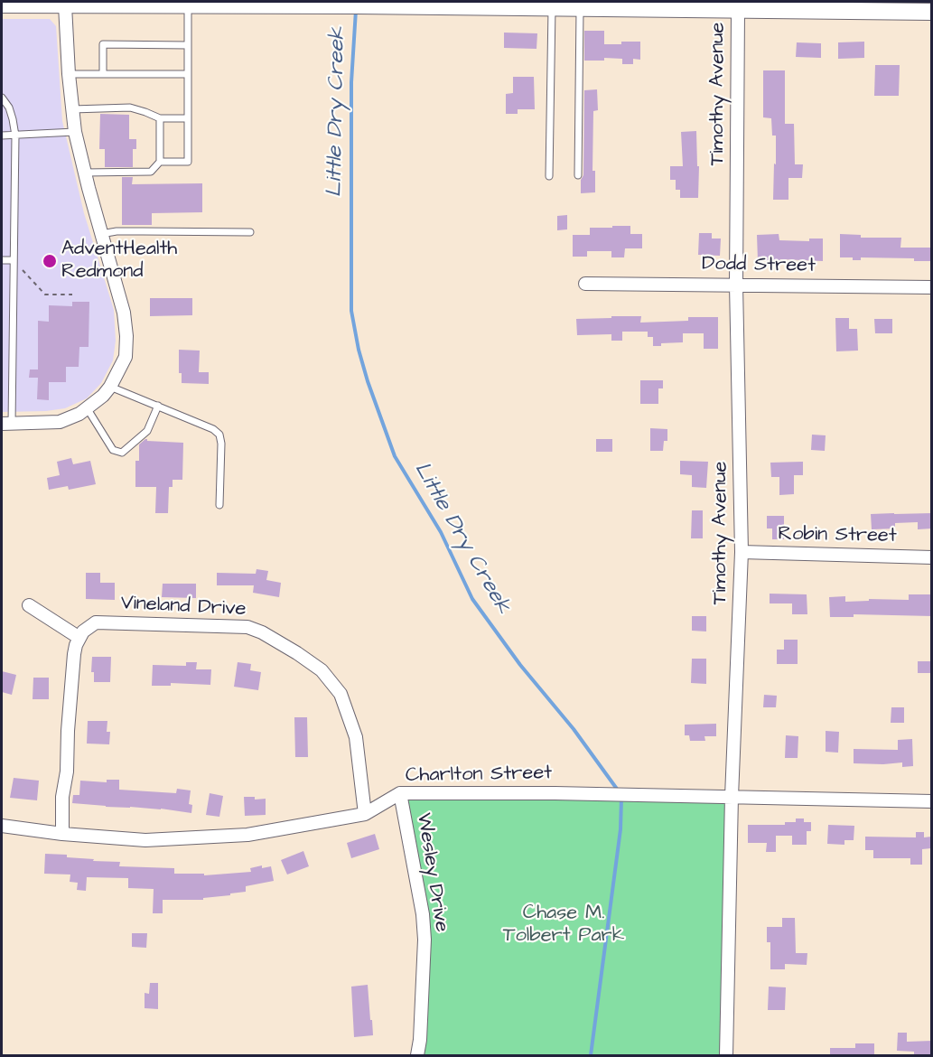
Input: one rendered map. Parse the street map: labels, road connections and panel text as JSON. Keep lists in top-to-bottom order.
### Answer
{
  "streets": {
    "street": [
      "Timothy Avenue",
      "Dodd Street",
      "Robin Street",
      "Vineland Drive",
      "Charlton Street",
      "Wesley Drive"
    ]
  },
  "crossings": [
    ["Timothy Avenue", "Dodd Street"],
    ["Timothy Avenue", "Robin Street"],
    ["Timothy Avenue", "Charlton Street"],
    ["Vineland Drive", "Charlton Street"],
    ["Charlton Street", "Wesley Drive"]
  ],
  "water": ["Little Dry Creek"],
  "parks": ["Chase M. Tolbert Park"],
  "places": ["AdventHealth Redmond"]
}
